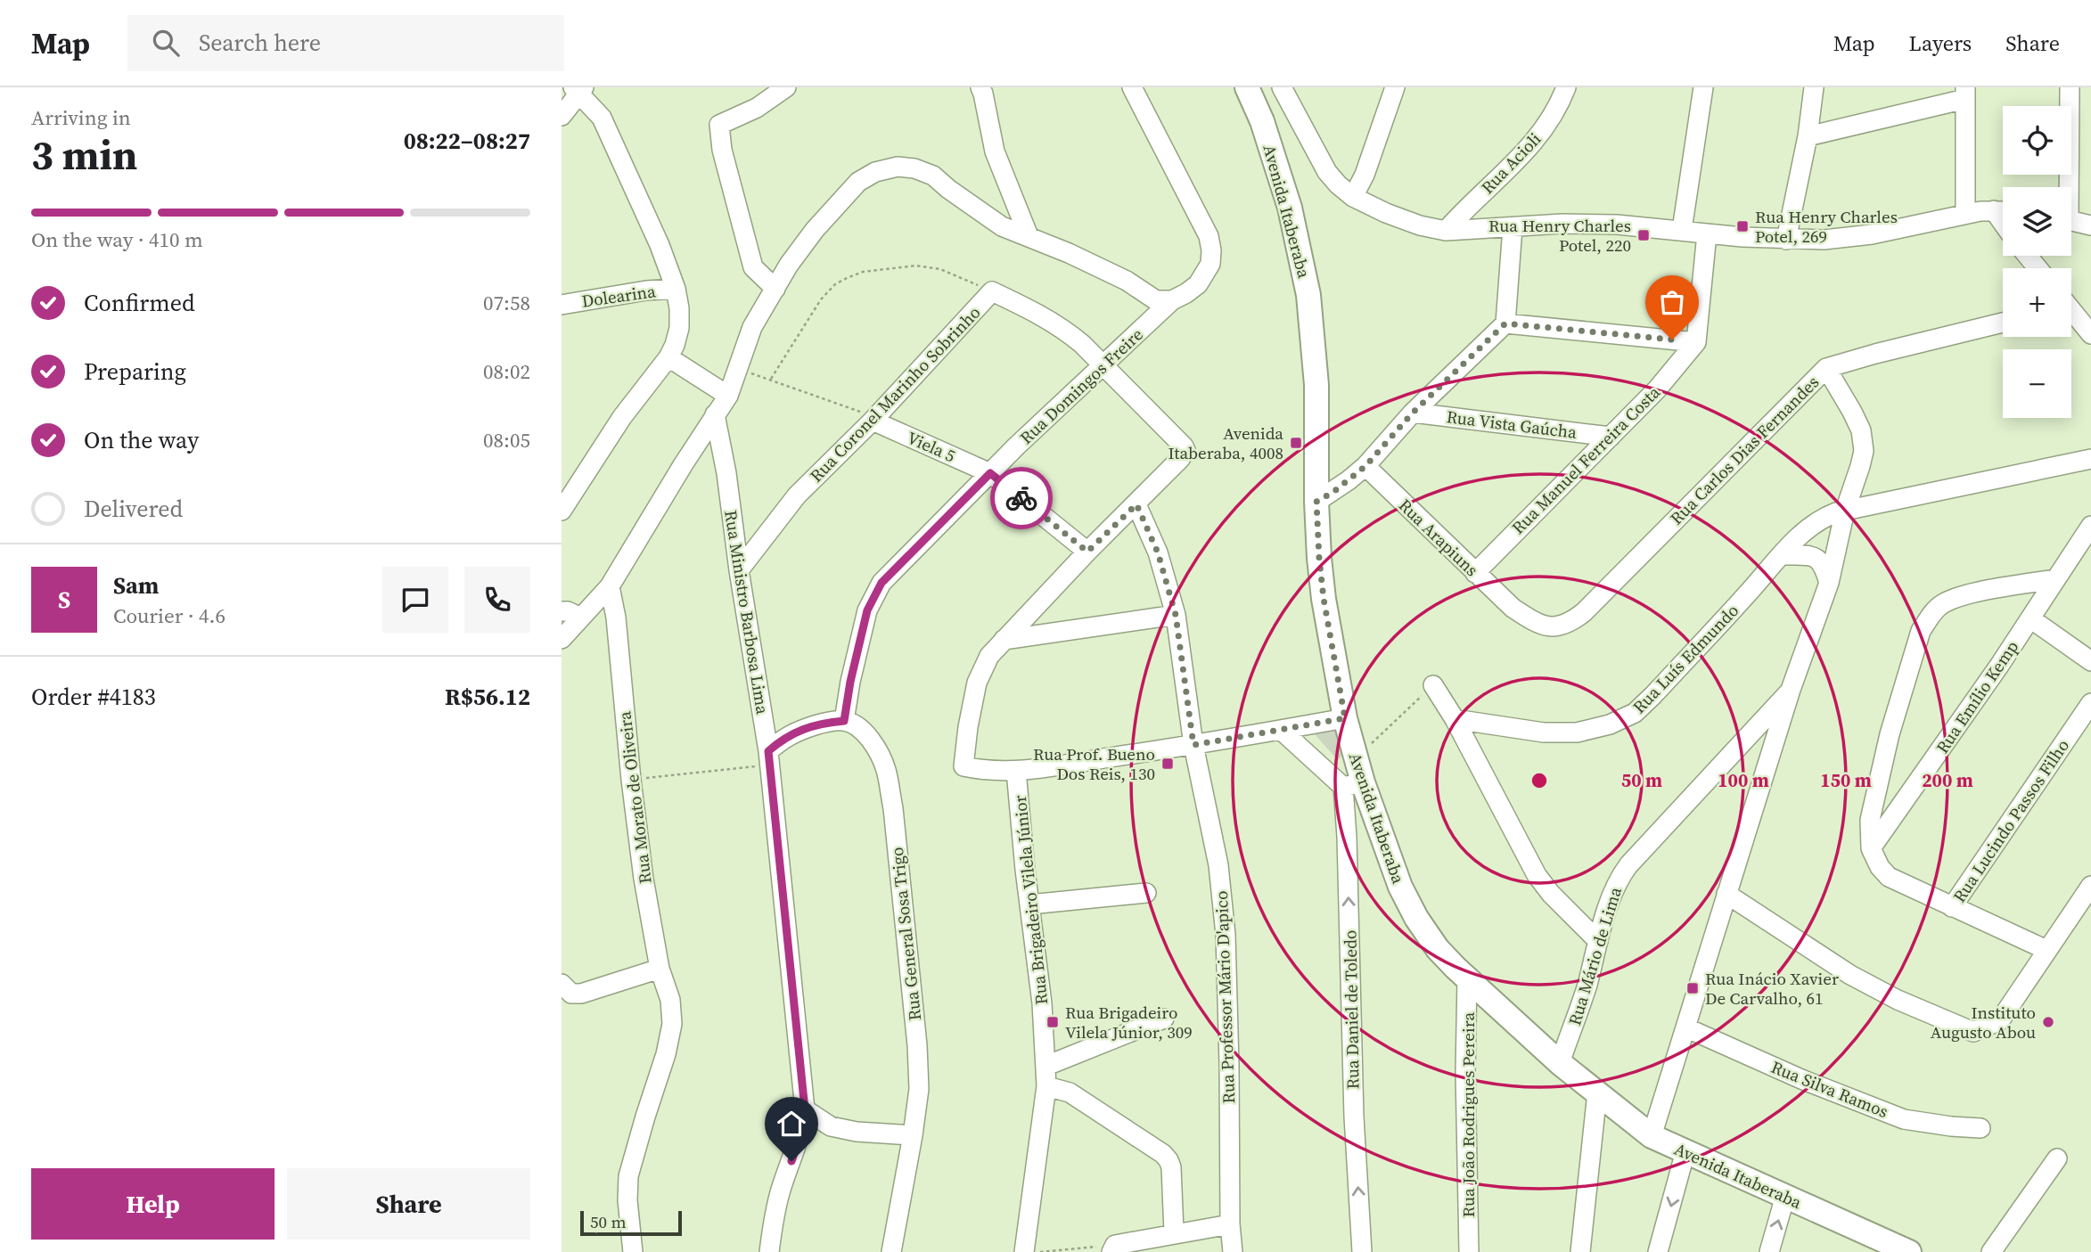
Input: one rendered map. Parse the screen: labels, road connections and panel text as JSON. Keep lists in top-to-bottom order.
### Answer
{
  "streets": {
    "main road": ["Avenida Itaberaba"],
    "street": [
      "Rua Acioli",
      "Dolearina",
      "Rua Domingos Freire",
      "Rua Coronel Marinho Sobrinho",
      "Rua Vista Gaúcha",
      "Viela 5",
      "Rua Carlos Dias Fernandes",
      "Rua Manuel Ferreira Costa",
      "Rua Arapiuns",
      "Rua Ministro Barbosa Lima",
      "Rua Luís Edmundo",
      "Rua Emílio Kemp",
      "Rua Morato de Oliveira",
      "Rua Lucindo Passos Filho",
      "Rua Brigadeiro Vilela Júnior",
      "Rua General Sosa Trigo",
      "Rua Mário de Lima",
      "Rua Professor Mário D'apico",
      "Rua Daniel de Toledo",
      "Rua Silva Ramos",
      "Rua João Rodrigues Pereira"
    ]
  },
  "crossings": [
    ["Avenida Itaberaba", "Rua Mário de Lima"],
    ["Avenida Itaberaba", "Rua Daniel de Toledo"],
    ["Avenida Itaberaba", "Rua João Rodrigues Pereira"],
    ["Rua Domingos Freire", "Rua Coronel Marinho Sobrinho"],
    ["Rua Domingos Freire", "Viela 5"],
    ["Rua Domingos Freire", "Rua General Sosa Trigo"],
    ["Rua Coronel Marinho Sobrinho", "Viela 5"],
    ["Rua Coronel Marinho Sobrinho", "Rua Ministro Barbosa Lima"],
    ["Rua Coronel Marinho Sobrinho", "Rua Professor Mário D'apico"],
    ["Rua Vista Gaúcha", "Rua Manuel Ferreira Costa"],
    ["Rua Carlos Dias Fernandes", "Rua Arapiuns"],
    ["Rua Manuel Ferreira Costa", "Rua Arapiuns"]
  ],
  "one_way": ["Rua Daniel de Toledo"],
  "places": {
    "transit": [
      "Rua Henry Charles Potel, 269",
      "Rua Henry Charles Potel, 220",
      "Avenida Itaberaba, 4008",
      "Rua Prof. Bueno Dos Reis, 130",
      "Rua Inácio Xavier De Carvalho, 61",
      "Rua Brigadeiro Vilela Júnior, 309"
    ],
    "other": ["Instituto Augusto Abou"]
  },
  "scale_bar": "50 m",
  "page": {
    "header": "Map",
    "search": "Search here",
    "nav": ["Map", "Layers", "Share"],
    "heading": ["3 min", "Arriving in", "08:22–08:27"],
    "panel": [
      "Sam",
      "Courier · 4.6",
      "Order #4183",
      "R$56.12"
    ],
    "map_buttons": ["+", "−"],
    "bar": "On the way · 410 m",
    "list": [
      ["Confirmed", "07:58"],
      ["Preparing", "08:02"],
      ["On the way", "08:05"],
      "Delivered"
    ],
    "round": "S",
    "buttons": ["Help", "Share"],
    "scale": "50 m"
  },
  "rings": [
    "50 m",
    "100 m",
    "150 m",
    "200 m"
  ]
}
